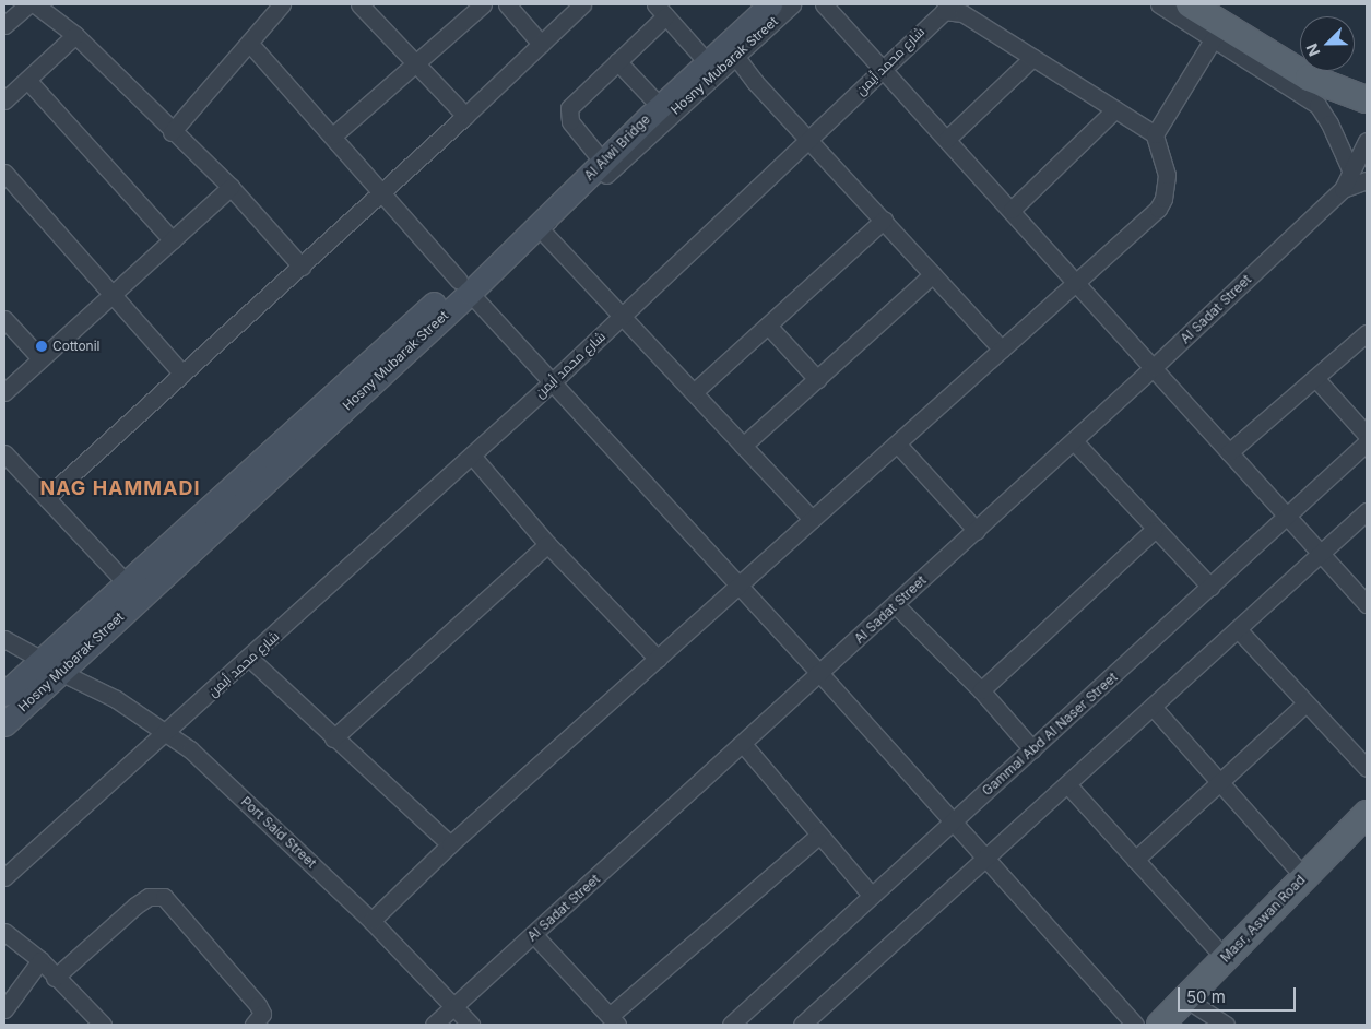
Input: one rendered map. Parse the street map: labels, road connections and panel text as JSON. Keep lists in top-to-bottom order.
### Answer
{
  "streets": {
    "main road": ["Hosny Mubarak Street", "Al Alwi Bridge", "Masr, Aswan Road"],
    "street": [
      "شارع محمد أيمن",
      "Al Sadat Street",
      "Gammal Abd Al Naser Street",
      "Port Said Street"
    ]
  },
  "crossings": [
    ["شارع محمد أيمن", "Port Said Street"],
    ["Hosny Mubarak Street", "Al Alwi Bridge"],
    ["Hosny Mubarak Street", "Port Said Street"],
    ["Al Sadat Street", "Port Said Street"]
  ],
  "districts": ["NAG HAMMADI"],
  "places": ["Cottonil"],
  "scale_bar": "50 m",
  "north": "bottom left"
}
